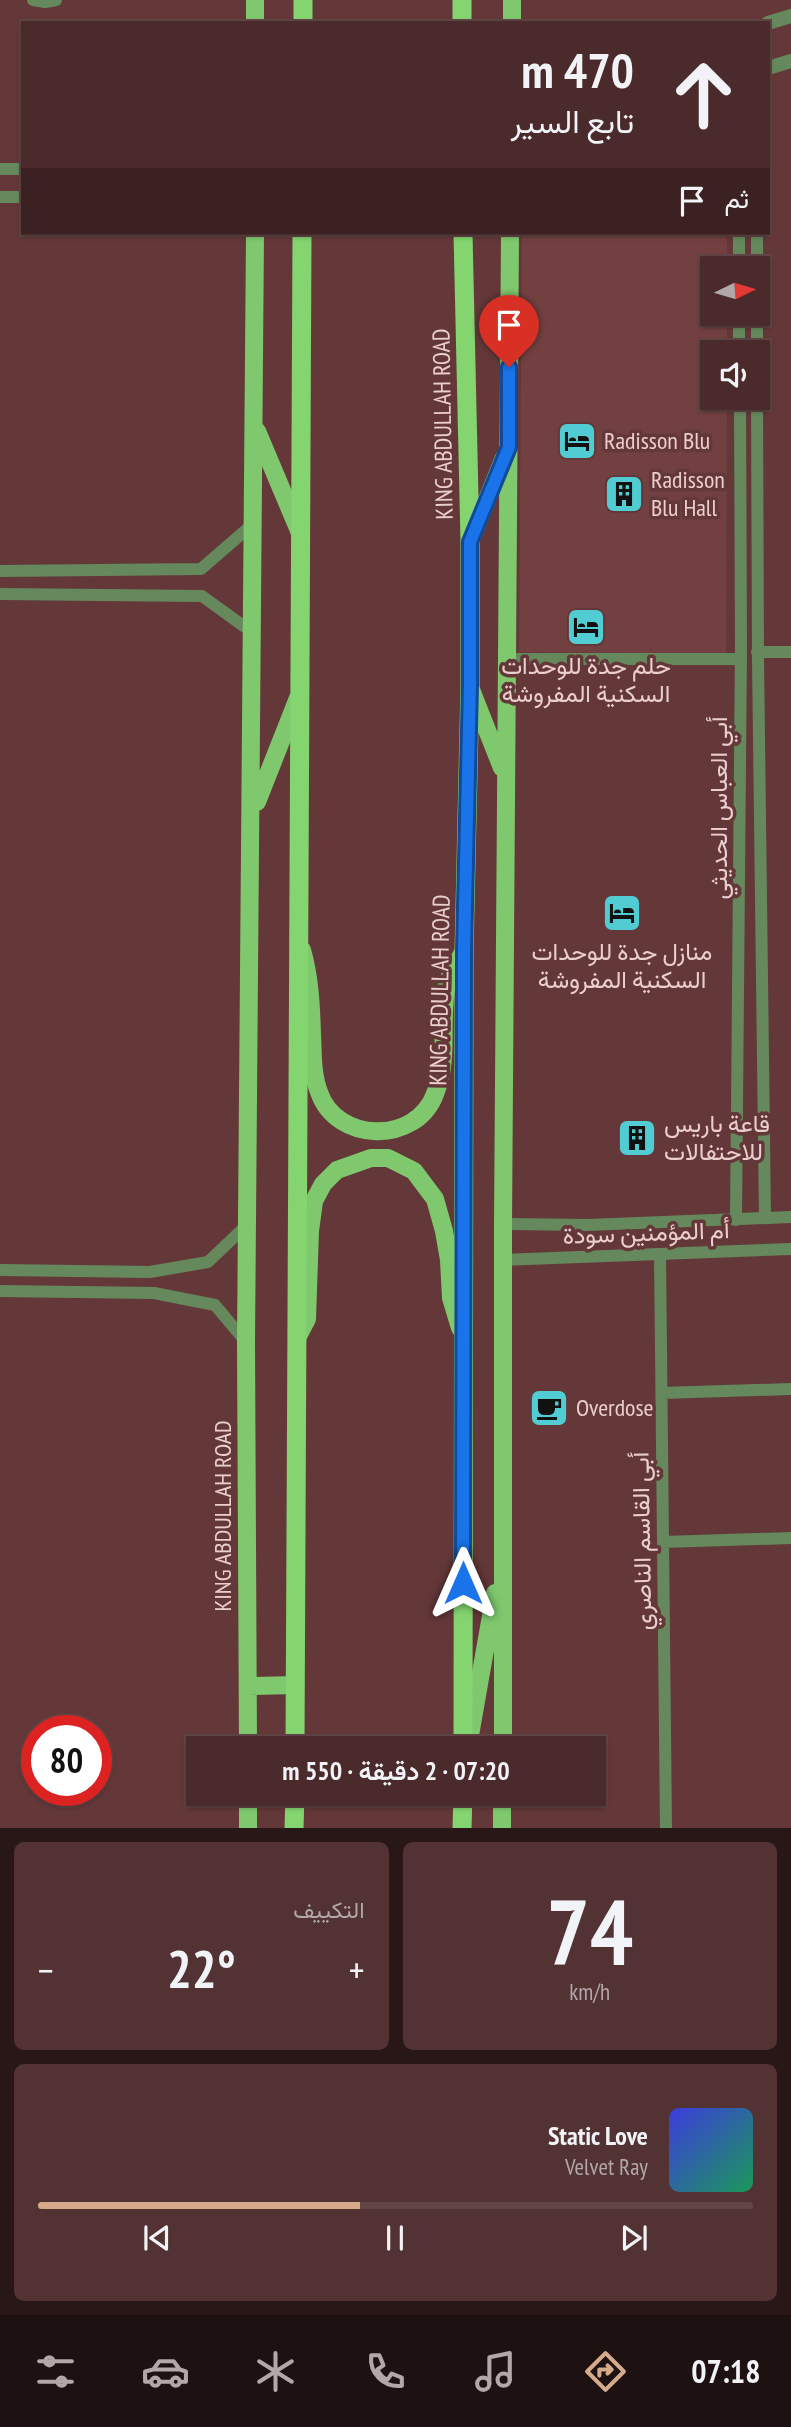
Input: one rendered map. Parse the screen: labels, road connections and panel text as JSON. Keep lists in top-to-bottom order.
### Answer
{
  "streets": {
    "highway": ["KING ABDULLAH ROAD"],
    "street": ["أبي العباس الحديثي", "أم المؤمنين سودة", "أبي القاسم الناصري"]
  },
  "crossings": [
    ["أبي العباس الحديثي", "أم المؤمنين سودة"],
    ["أم المؤمنين سودة", "أبي القاسم الناصري"]
  ],
  "places": {
    "hotel": ["Radisson Blu", "حلم جدة للوحدات السكنية المفروشة", "منازل جدة للوحدات السكنية المفروشة"],
    "building": ["Radisson Blu Hall", "قاعة باريس للاحتفالات"],
    "cafe": ["Overdose"]
  },
  "north": "right",
  "page": {
    "turn": ["470 m", "تابع السير"],
    "then": "ثم",
    "limit": "80",
    "trip": "07:20 · 2 دقيقة · 550 m",
    "tile": [
      ["74", "km/h"],
      "التكييف"
    ],
    "heat": ["−", "22°", "+"],
    "song": ["Static Love", "Velvet Ray"],
    "tabs": "07:18"
  }
}
